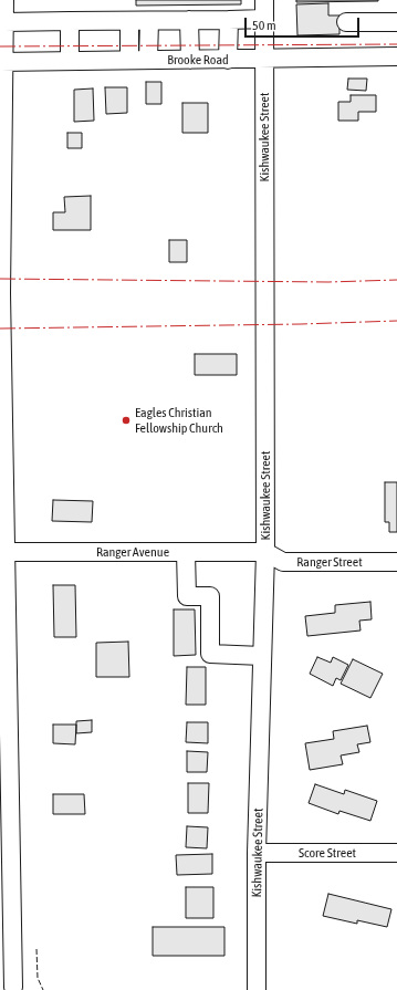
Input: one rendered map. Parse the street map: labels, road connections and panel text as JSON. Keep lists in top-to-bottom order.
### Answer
{
  "streets": {
    "street": [
      "Brooke Road",
      "Kishwaukee Street",
      "Ranger Avenue",
      "Ranger Street",
      "Score Street"
    ]
  },
  "crossings": [
    ["Brooke Road", "Kishwaukee Street"],
    ["Kishwaukee Street", "Ranger Avenue"],
    ["Kishwaukee Street", "Ranger Street"],
    ["Kishwaukee Street", "Score Street"],
    ["Ranger Avenue", "Ranger Street"]
  ],
  "places": ["Eagles Christian Fellowship Church"],
  "scale_bar": "50 m"
}
